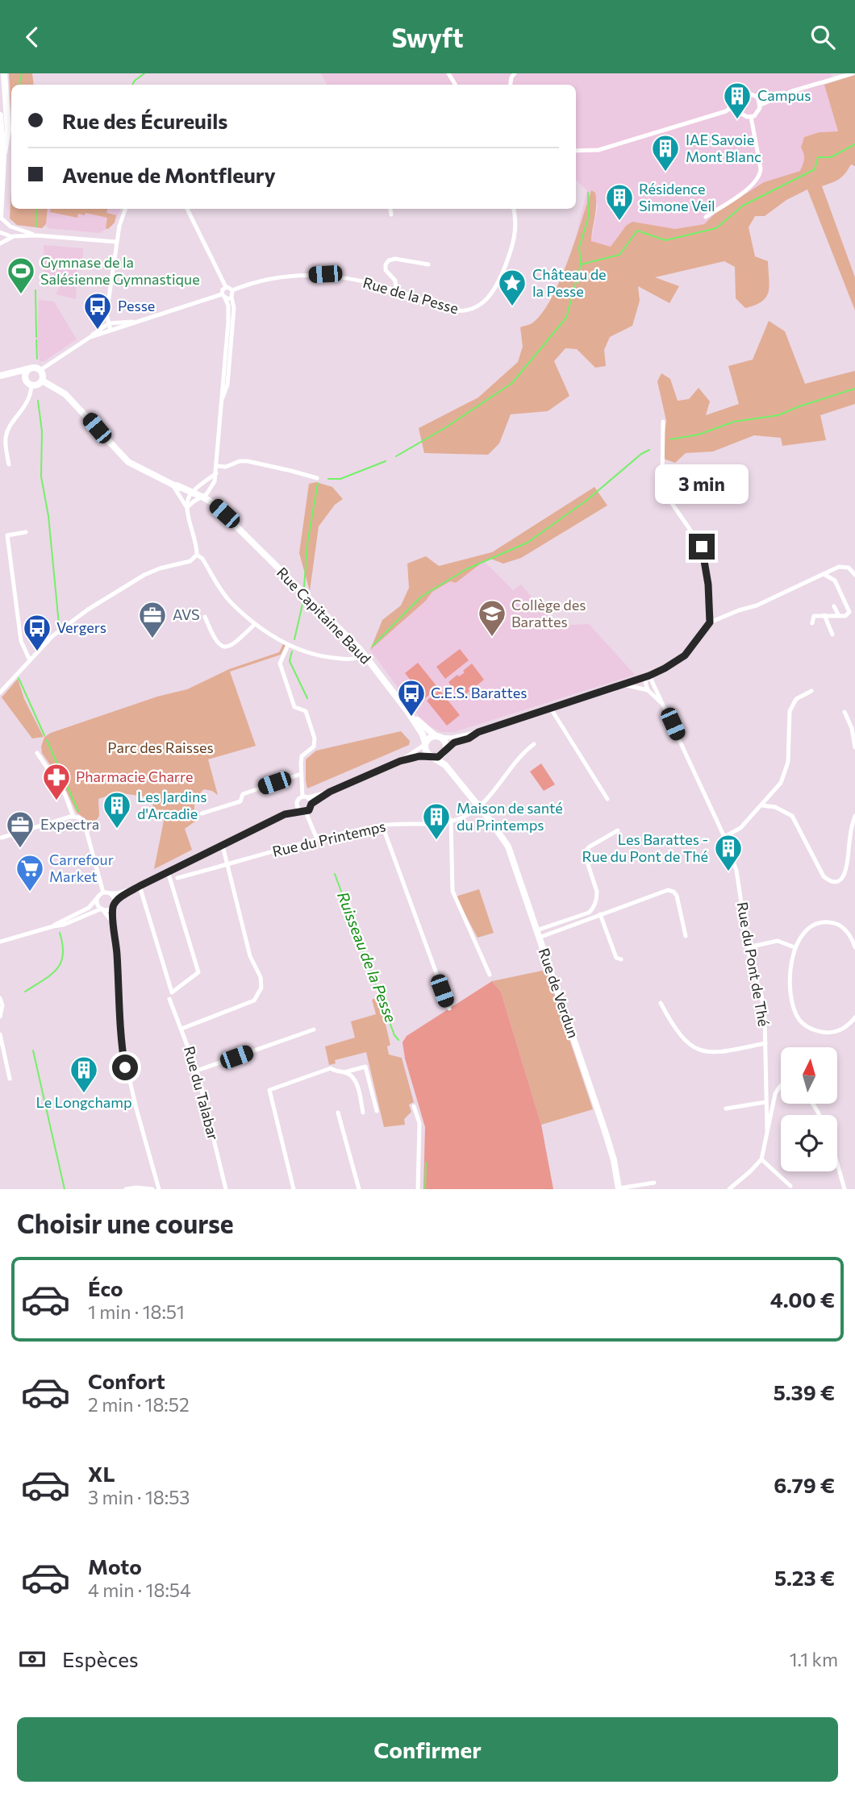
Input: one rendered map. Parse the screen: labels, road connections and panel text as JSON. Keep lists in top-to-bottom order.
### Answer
{
  "streets": {
    "main road": ["Rue Capitaine Baud", "Rue de Verdun"],
    "street": [
      "Rue de la Pesse",
      "Rue du Printemps",
      "Rue du Pont de Thé",
      "Rue du Talabar"
    ]
  },
  "crossings": [
    ["Rue Capitaine Baud", "Rue de Verdun"],
    ["Rue du Printemps", "Rue de Verdun"]
  ],
  "water": ["Ruisseau de la Pesse"],
  "parks": ["Parc des Raisses"],
  "places": {
    "building": [
      "Campus",
      "IAE Savoie Mont Blanc",
      "Résidence Simone Veil",
      "Les Jardins d'Arcadie",
      "Maison de santé du Printemps",
      "Les Barattes - Rue du Pont de Thé",
      "Le Longchamp"
    ],
    "sports": ["Gymnase de la Salésienne Gymnastique"],
    "place": ["Château de la Pesse"],
    "bus stop": ["Pesse", "Vergers", "C.E.S. Barattes"],
    "school or university": ["Collège des Barattes"],
    "office": ["AVS", "Expectra"],
    "pharmacy": ["Pharmacie Charre"],
    "supermarket": ["Carrefour Market"]
  },
  "north": "top",
  "page": {
    "header": "Swyft",
    "banner": ["Rue des Écureuils", "Avenue de Montfleury"],
    "bubble": "3 min",
    "heading": "Choisir une course",
    "list": [
      {
        "name": "Éco",
        "note": "1 min · 18:51",
        "value": "4.00 €"
      },
      {
        "name": "Confort",
        "note": "2 min · 18:52",
        "value": "5.39 €"
      },
      {
        "name": "XL",
        "note": "3 min · 18:53",
        "value": "6.79 €"
      },
      {
        "name": "Moto",
        "note": "4 min · 18:54",
        "value": "5.23 €"
      }
    ],
    "pay": ["Espèces", "1.1 km"],
    "buttons": "Confirmer"
  }
}
